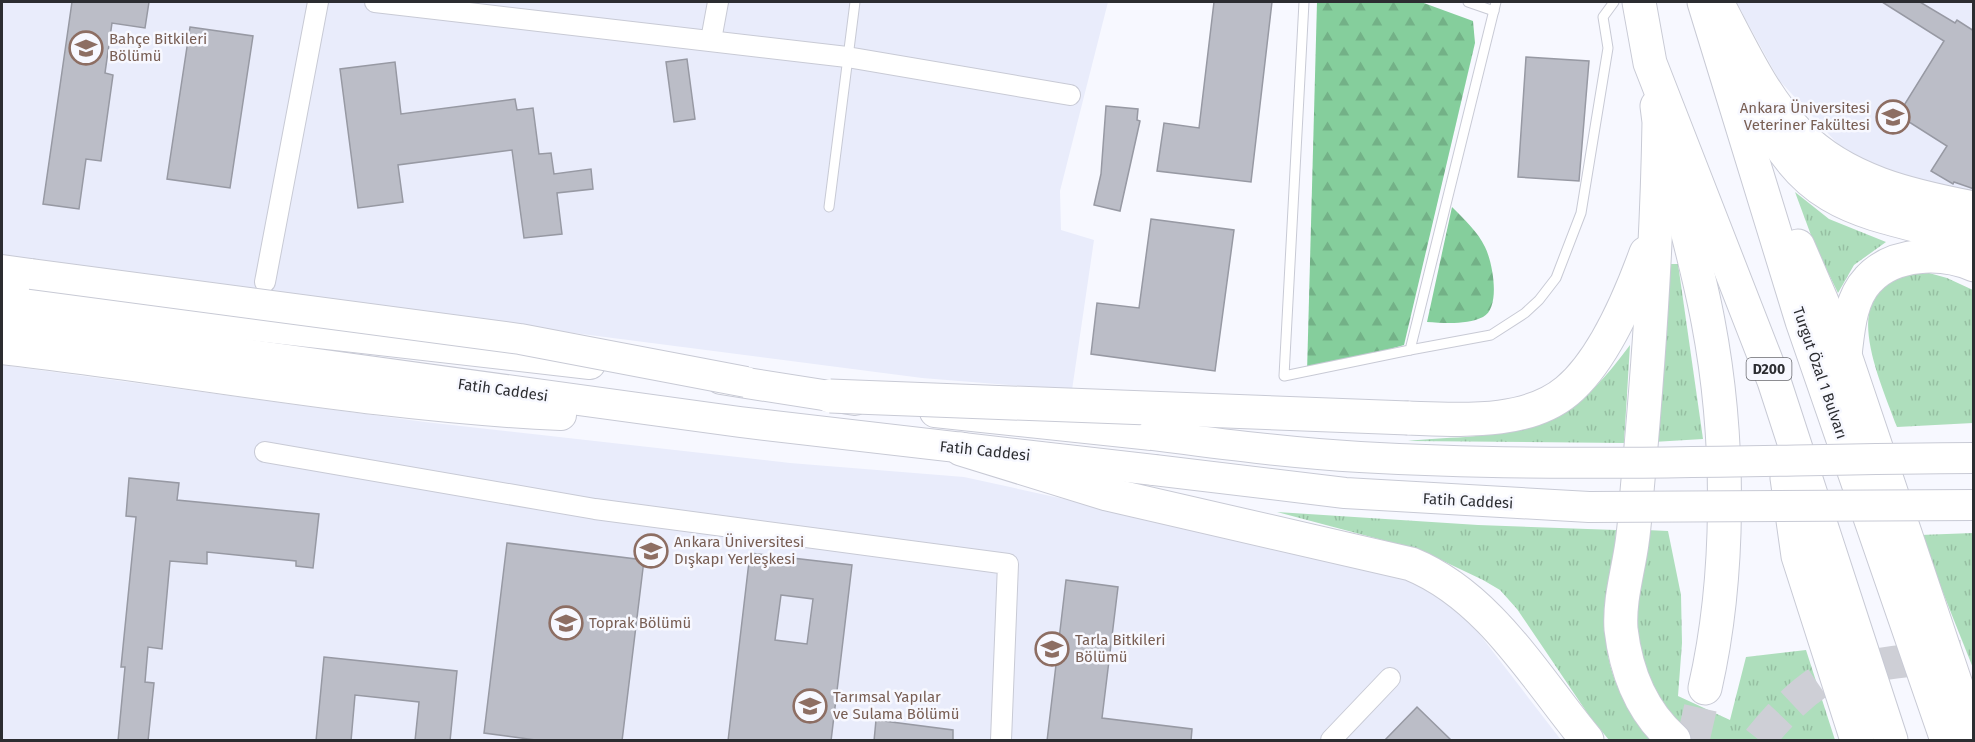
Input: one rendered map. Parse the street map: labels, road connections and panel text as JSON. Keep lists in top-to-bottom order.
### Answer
{
  "streets": {
    "highway": ["D200", "Turgut Özal 1 Bulvarı"],
    "main road": ["Fatih Caddesi"]
  },
  "places": {
    "school or university": [
      "Bahçe Bitkileri Bölümü",
      "Ankara Üniversitesi Veteriner Fakültesi",
      "Ankara Üniversitesi Dışkapı Yerleşkesi",
      "Toprak Bölümü",
      "Tarla Bitkileri Bölümü",
      "Tarımsal Yapılar ve Sulama Bölümü"
    ]
  }
}
